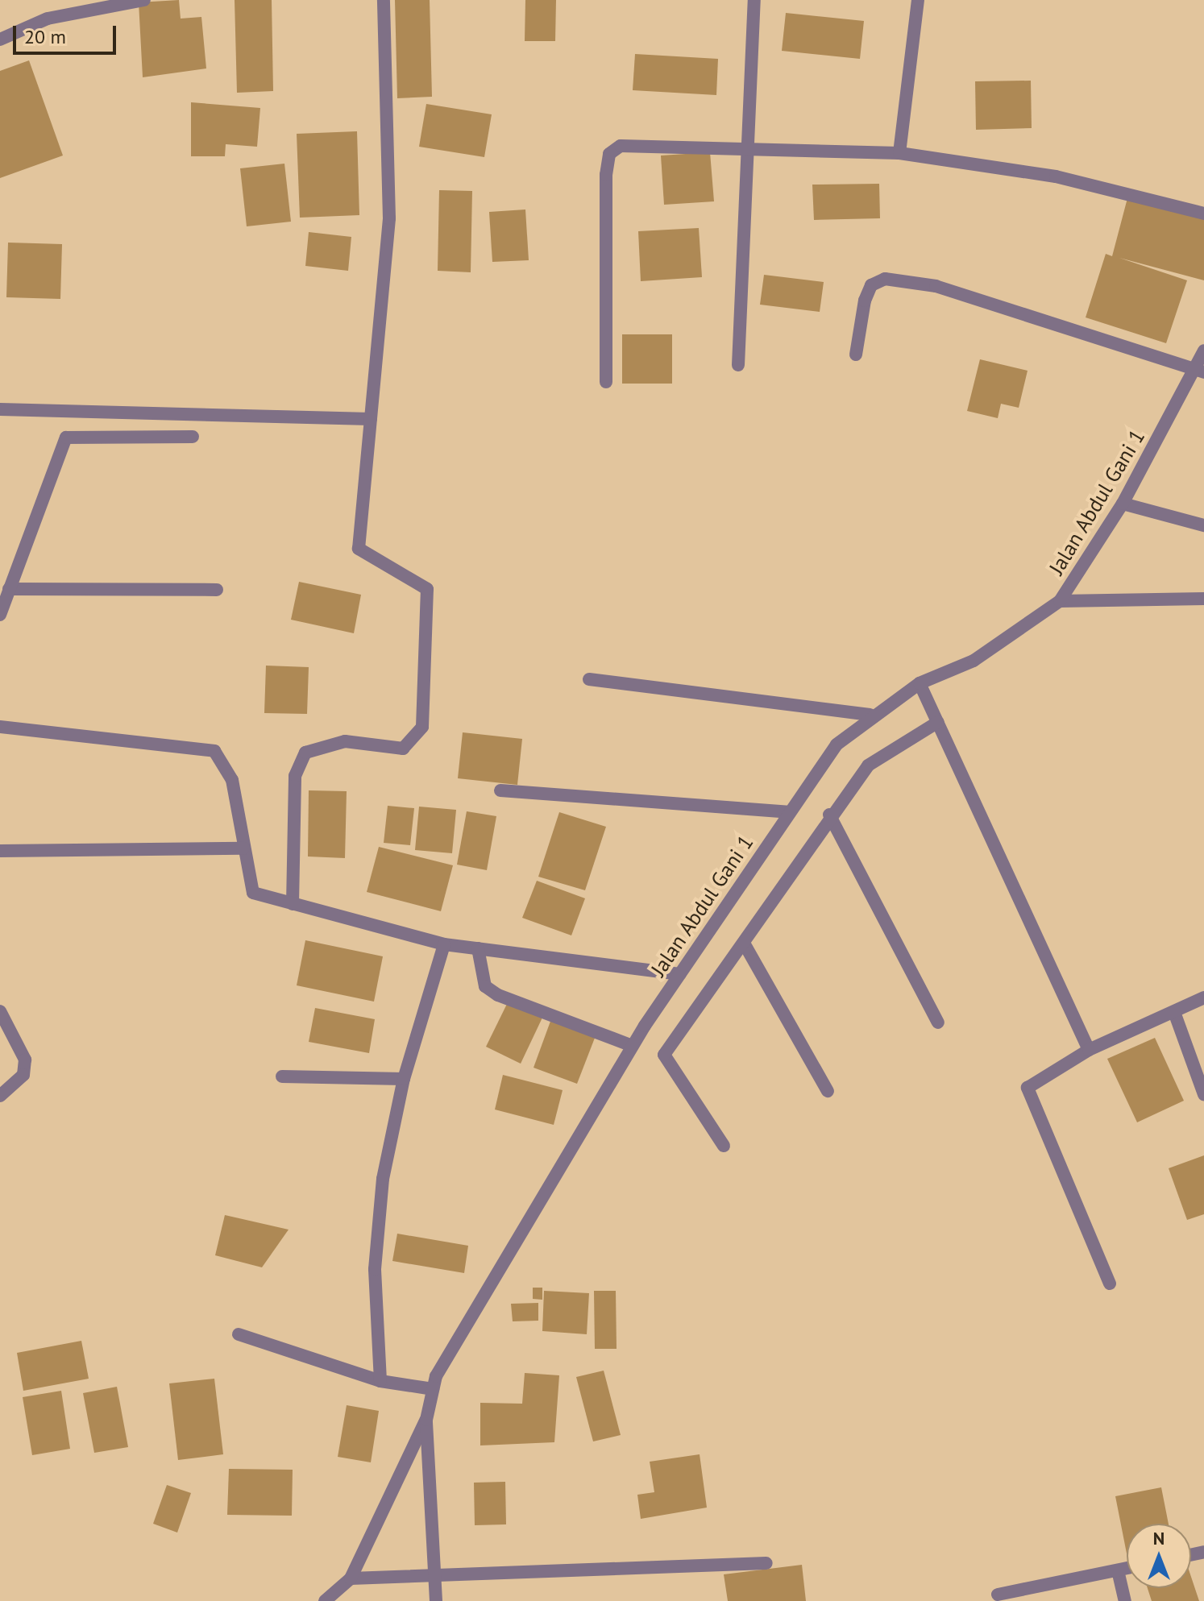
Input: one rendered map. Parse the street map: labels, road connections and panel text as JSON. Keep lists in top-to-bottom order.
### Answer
{
  "streets": {
    "street": ["Jalan Abdul Gani 1"]
  },
  "scale_bar": "20 m",
  "north": "top"
}
